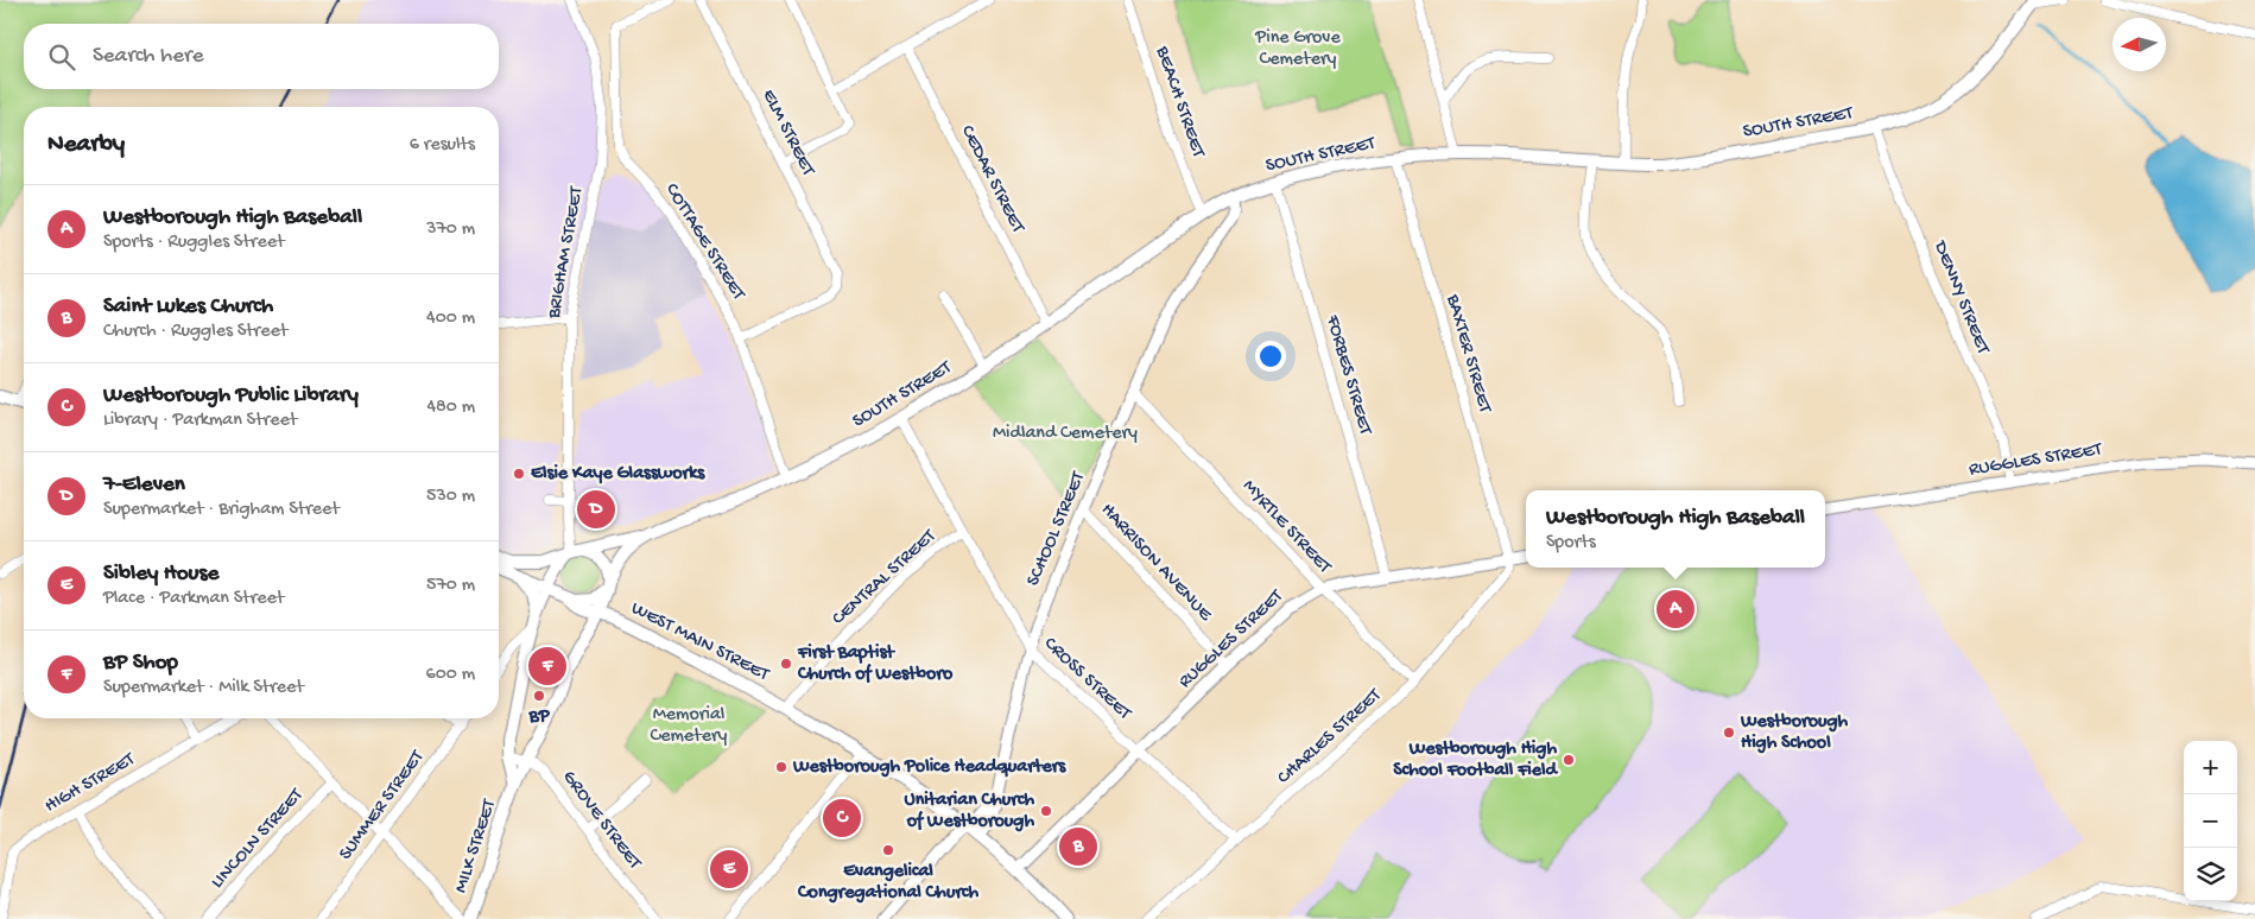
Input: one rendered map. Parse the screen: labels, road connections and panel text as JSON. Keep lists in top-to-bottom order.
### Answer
{
  "streets": {
    "main road": ["SOUTH STREET", "WEST MAIN STREET", "MILK STREET"],
    "street": [
      "BEACH STREET",
      "ELM STREET",
      "CEDAR STREET",
      "COTTAGE STREET",
      "BRIGHAM STREET",
      "DENNY STREET",
      "BAXTER STREET",
      "FORBES STREET",
      "RUGGLES STREET",
      "MYRTLE STREET",
      "SCHOOL STREET",
      "HARRISON AVENUE",
      "CENTRAL STREET",
      "CROSS STREET",
      "CHARLES STREET",
      "HIGH STREET",
      "SUMMER STREET",
      "GROVE STREET",
      "LINCOLN STREET"
    ]
  },
  "crossings": [
    ["BEACH STREET", "SOUTH STREET"],
    ["SOUTH STREET", "CEDAR STREET"],
    ["SOUTH STREET", "COTTAGE STREET"],
    ["SOUTH STREET", "BRIGHAM STREET"],
    ["SOUTH STREET", "DENNY STREET"],
    ["SOUTH STREET", "BAXTER STREET"],
    ["SOUTH STREET", "FORBES STREET"],
    ["SOUTH STREET", "SCHOOL STREET"],
    ["SOUTH STREET", "WEST MAIN STREET"],
    ["SOUTH STREET", "CROSS STREET"],
    ["SOUTH STREET", "MILK STREET"],
    ["ELM STREET", "COTTAGE STREET"],
    ["BRIGHAM STREET", "WEST MAIN STREET"],
    ["BRIGHAM STREET", "MILK STREET"],
    ["DENNY STREET", "RUGGLES STREET"],
    ["BAXTER STREET", "RUGGLES STREET"],
    ["BAXTER STREET", "CHARLES STREET"],
    ["FORBES STREET", "RUGGLES STREET"],
    ["RUGGLES STREET", "MYRTLE STREET"],
    ["RUGGLES STREET", "HARRISON AVENUE"],
    ["RUGGLES STREET", "WEST MAIN STREET"],
    ["RUGGLES STREET", "CROSS STREET"],
    ["RUGGLES STREET", "CHARLES STREET"],
    ["MYRTLE STREET", "SCHOOL STREET"],
    ["MYRTLE STREET", "CHARLES STREET"],
    ["SCHOOL STREET", "HARRISON AVENUE"],
    ["SCHOOL STREET", "WEST MAIN STREET"],
    ["SCHOOL STREET", "CROSS STREET"],
    ["CENTRAL STREET", "WEST MAIN STREET"],
    ["CENTRAL STREET", "CROSS STREET"],
    ["WEST MAIN STREET", "MILK STREET"],
    ["CROSS STREET", "CHARLES STREET"],
    ["GROVE STREET", "MILK STREET"]
  ],
  "parks": ["Pine Grove Cemetery", "Midland Cemetery", "Memorial Cemetery"],
  "places": [
    "Elsie Kaye Glassworks",
    "First Baptist Church of Westboro",
    "BP",
    "Westborough High School",
    "Westborough High School Football Field",
    "Westborough Police Headquarters",
    "Unitarian Church of Westborough",
    "Evangelical Congregational Church"
  ],
  "north": "left",
  "page": {
    "search": "Search here",
    "heading": ["Nearby", "6 results"],
    "list": [
      {
        "mark": "A",
        "name": "Westborough High Baseball",
        "note": "Sports · Ruggles Street",
        "value": "370 m"
      },
      {
        "mark": "B",
        "name": "Saint Lukes Church",
        "note": "Church · Ruggles Street",
        "value": "400 m"
      },
      {
        "mark": "C",
        "name": "Westborough Public Library",
        "note": "Library · Parkman Street",
        "value": "480 m"
      },
      {
        "mark": "D",
        "name": "7-Eleven",
        "note": "Supermarket · Brigham Street",
        "value": "530 m"
      },
      {
        "mark": "E",
        "name": "Sibley House",
        "note": "Place · Parkman Street",
        "value": "570 m"
      },
      {
        "mark": "F",
        "name": "BP Shop",
        "note": "Supermarket · Milk Street",
        "value": "600 m"
      }
    ],
    "pins": [
      "D",
      "A",
      "F",
      "C",
      "B",
      "E"
    ],
    "popup": ["Westborough High Baseball", "Sports"],
    "map_buttons": ["+", "−"]
  }
}
